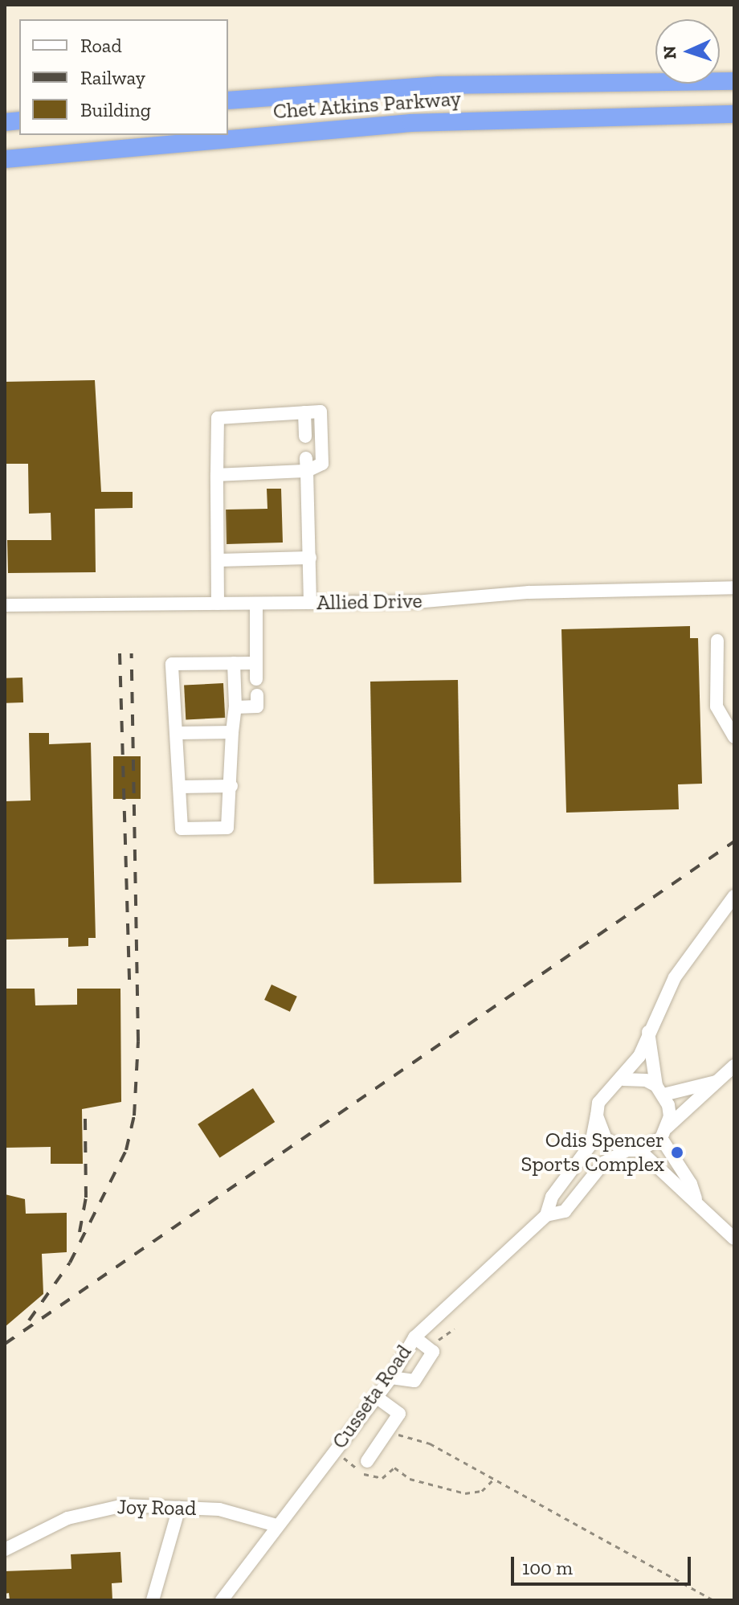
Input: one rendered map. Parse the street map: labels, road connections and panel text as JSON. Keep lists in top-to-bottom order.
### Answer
{
  "streets": {
    "highway": ["Chet Atkins Parkway"],
    "street": ["Allied Drive", "Cusseta Road", "Joy Road"]
  },
  "crossings": [
    ["Cusseta Road", "Joy Road"]
  ],
  "places": ["Odis Spencer Sports Complex"],
  "legend": ["Road", "Railway", "Building"],
  "scale_bar": "100 m",
  "north": "left"
}
